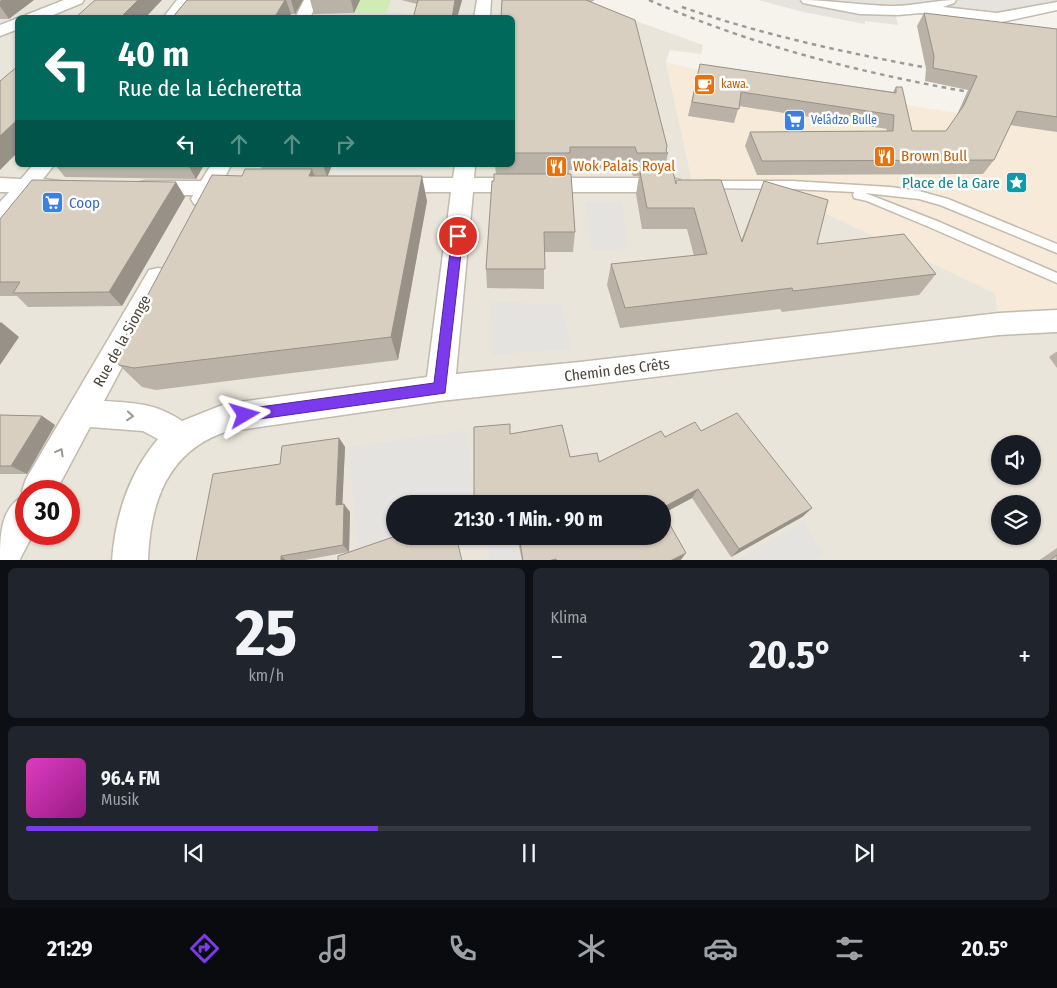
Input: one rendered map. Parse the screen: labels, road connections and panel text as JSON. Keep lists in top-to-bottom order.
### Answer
{
  "streets": {
    "street": ["Rue de la Sionge", "Chemin des Crêts"]
  },
  "places": {
    "cafe": ["kawa."],
    "supermarket": ["Velâdzo Bulle", "Coop"],
    "restaurant": ["Brown Bull", "Wok Palais Royal"],
    "place": ["Place de la Gare"]
  },
  "page": {
    "turn": ["40 m", "Rue de la Lécheretta"],
    "limit": "30",
    "trip": "21:30 · 1 Min. · 90 m",
    "tile": [
      ["25", "km/h"],
      "Klima"
    ],
    "heat": ["−", "20.5°", "+"],
    "song": ["96.4 FM", "Musik"],
    "tabs": ["21:29", "20.5°"]
  }
}
